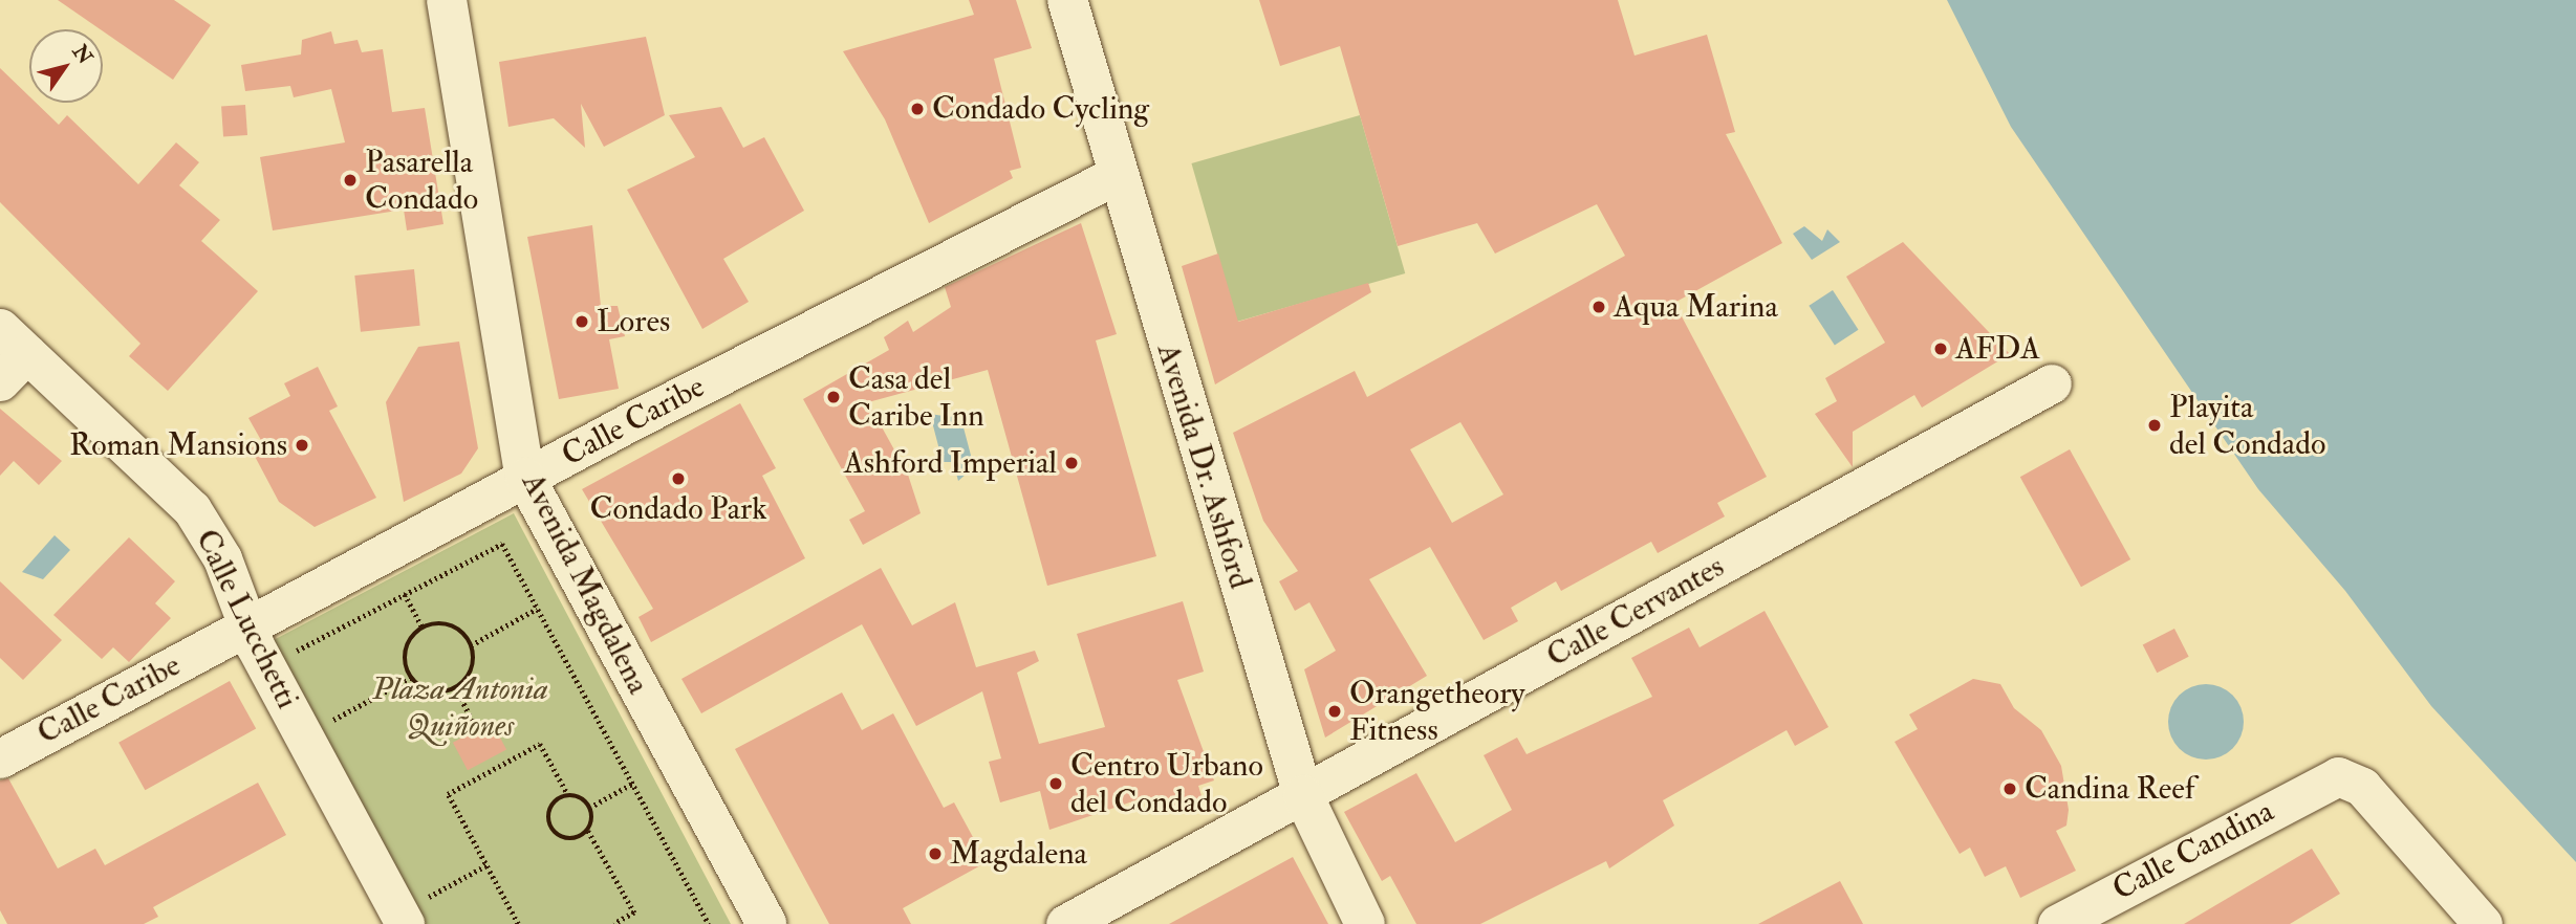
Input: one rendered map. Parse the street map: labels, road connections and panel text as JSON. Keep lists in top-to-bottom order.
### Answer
{
  "streets": {
    "street": [
      "Calle Caribe",
      "Avenida Dr. Ashford",
      "Avenida Magdalena",
      "Calle Cervantes",
      "Calle Lucchetti",
      "Calle Candina"
    ]
  },
  "crossings": [
    ["Calle Caribe", "Avenida Dr. Ashford"],
    ["Calle Caribe", "Avenida Magdalena"],
    ["Calle Caribe", "Calle Lucchetti"],
    ["Avenida Dr. Ashford", "Calle Cervantes"]
  ],
  "parks": ["Plaza Antonia Quiñones"],
  "places": [
    "Condado Cycling",
    "Pasarella Condado",
    "Aqua Marina",
    "Lores",
    "AFDA",
    "Casa del Caribe Inn",
    "Playita del Condado",
    "Roman Mansions",
    "Ashford Imperial",
    "Condado Park",
    "Orangetheory Fitness",
    "Centro Urbano del Condado",
    "Candina Reef",
    "Magdalena"
  ],
  "north": "top right"
}
